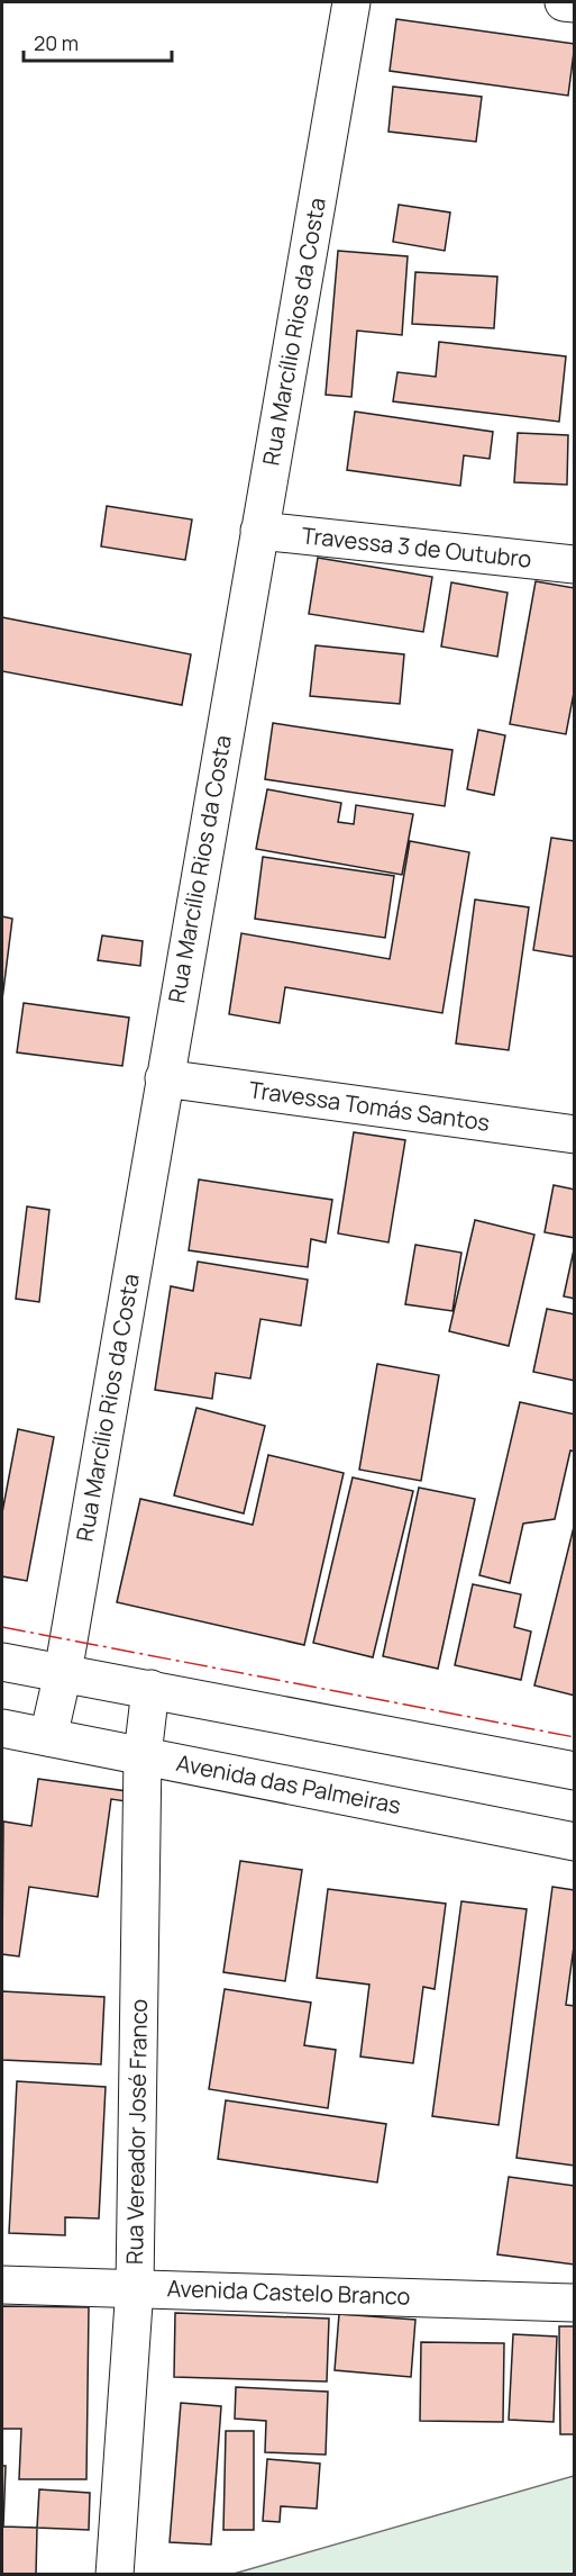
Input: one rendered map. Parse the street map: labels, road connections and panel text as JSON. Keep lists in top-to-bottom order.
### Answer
{
  "streets": {
    "street": [
      "Rua Marcílio Rios da Costa",
      "Travessa 3 de Outubro",
      "Travessa Tomás Santos",
      "Avenida das Palmeiras",
      "Rua Vereador José Franco",
      "Avenida Castelo Branco"
    ]
  },
  "crossings": [
    ["Rua Marcílio Rios da Costa", "Travessa 3 de Outubro"],
    ["Rua Marcílio Rios da Costa", "Travessa Tomás Santos"],
    ["Rua Marcílio Rios da Costa", "Avenida das Palmeiras"],
    ["Avenida das Palmeiras", "Rua Vereador José Franco"],
    ["Rua Vereador José Franco", "Avenida Castelo Branco"]
  ],
  "scale_bar": "20 m"
}
